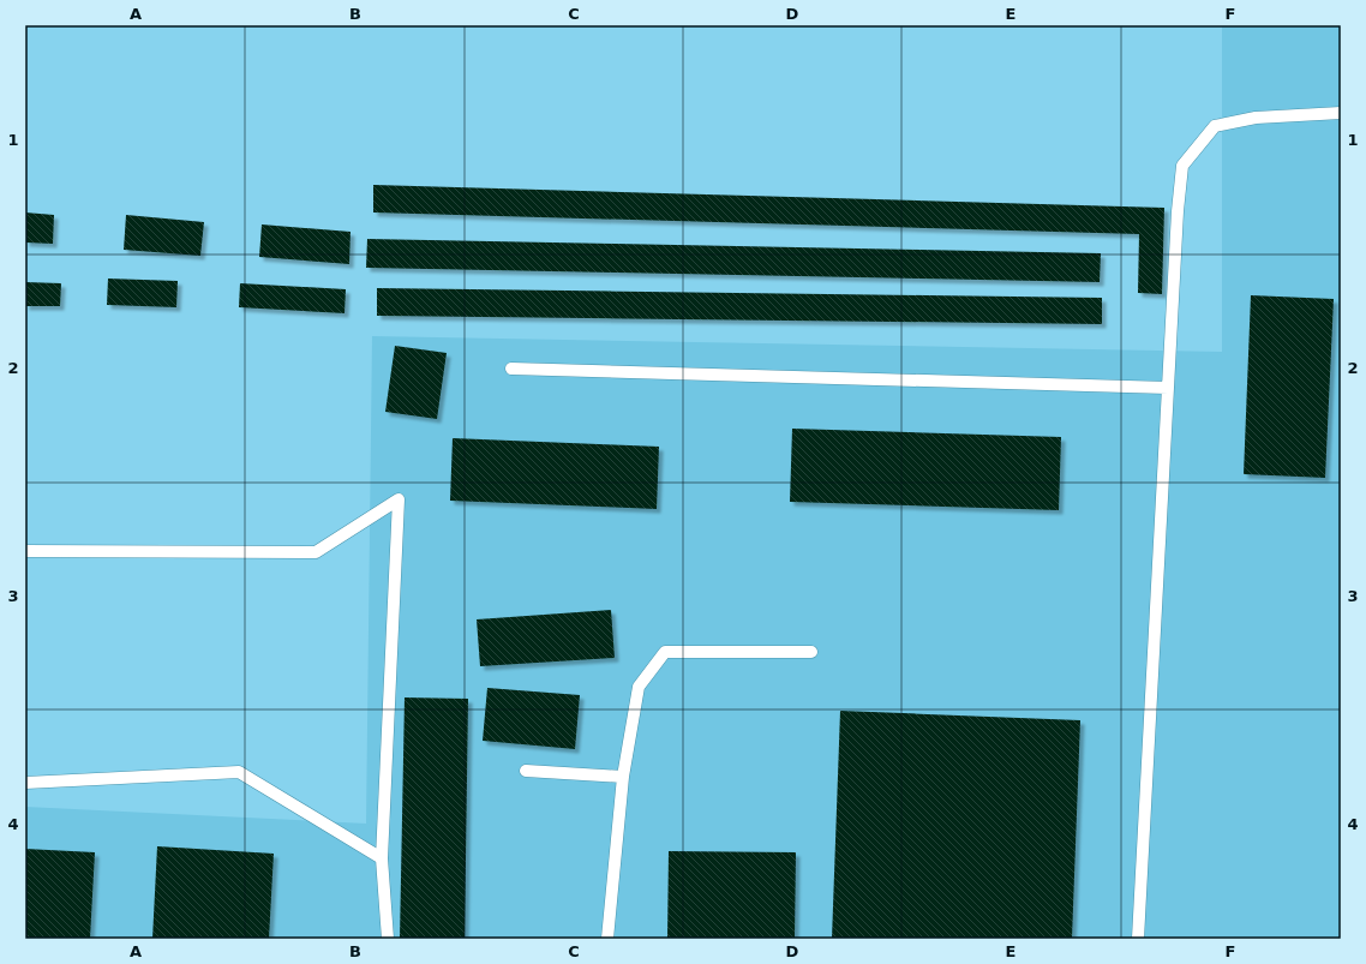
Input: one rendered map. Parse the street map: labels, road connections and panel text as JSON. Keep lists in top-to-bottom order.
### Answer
{
  "grid": {
    "columns": [
      "A",
      "B",
      "C",
      "D",
      "E",
      "F"
    ],
    "rows": [
      "1",
      "2",
      "3",
      "4"
    ]
  }
}
